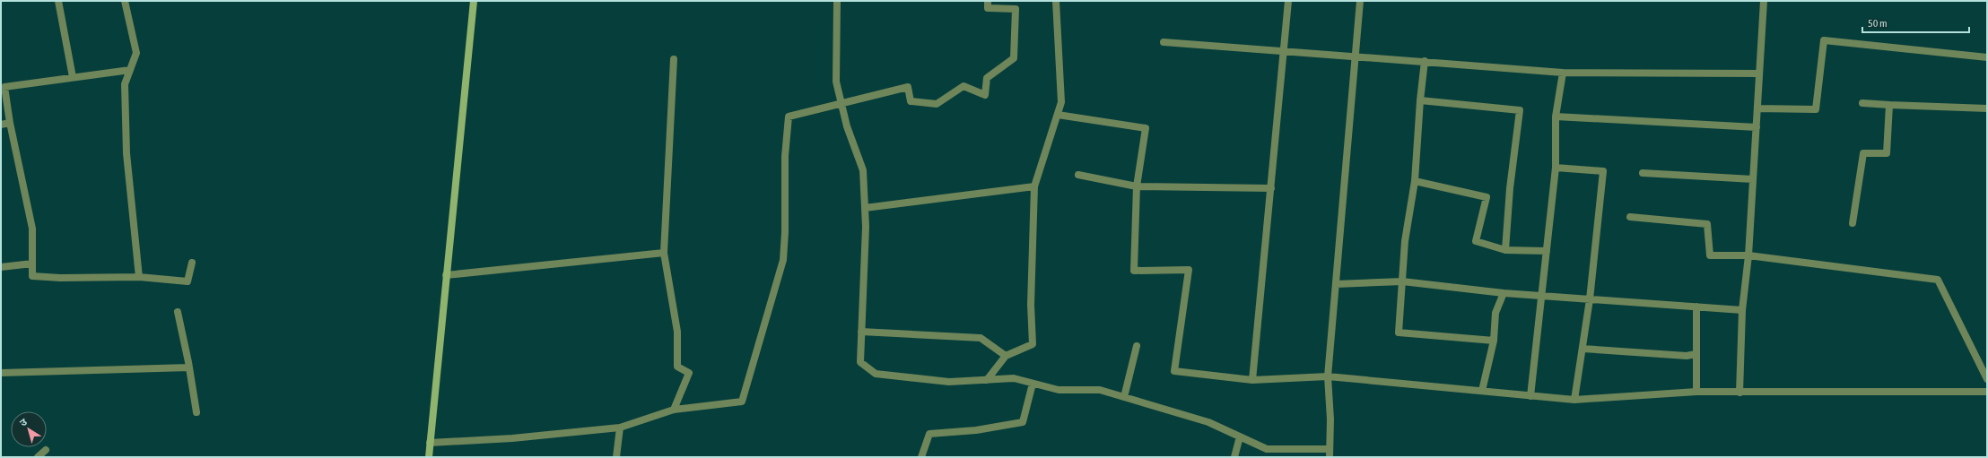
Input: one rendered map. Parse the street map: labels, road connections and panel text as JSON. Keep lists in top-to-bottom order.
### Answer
{
  "scale_bar": "50 m",
  "north": "top left"
}
